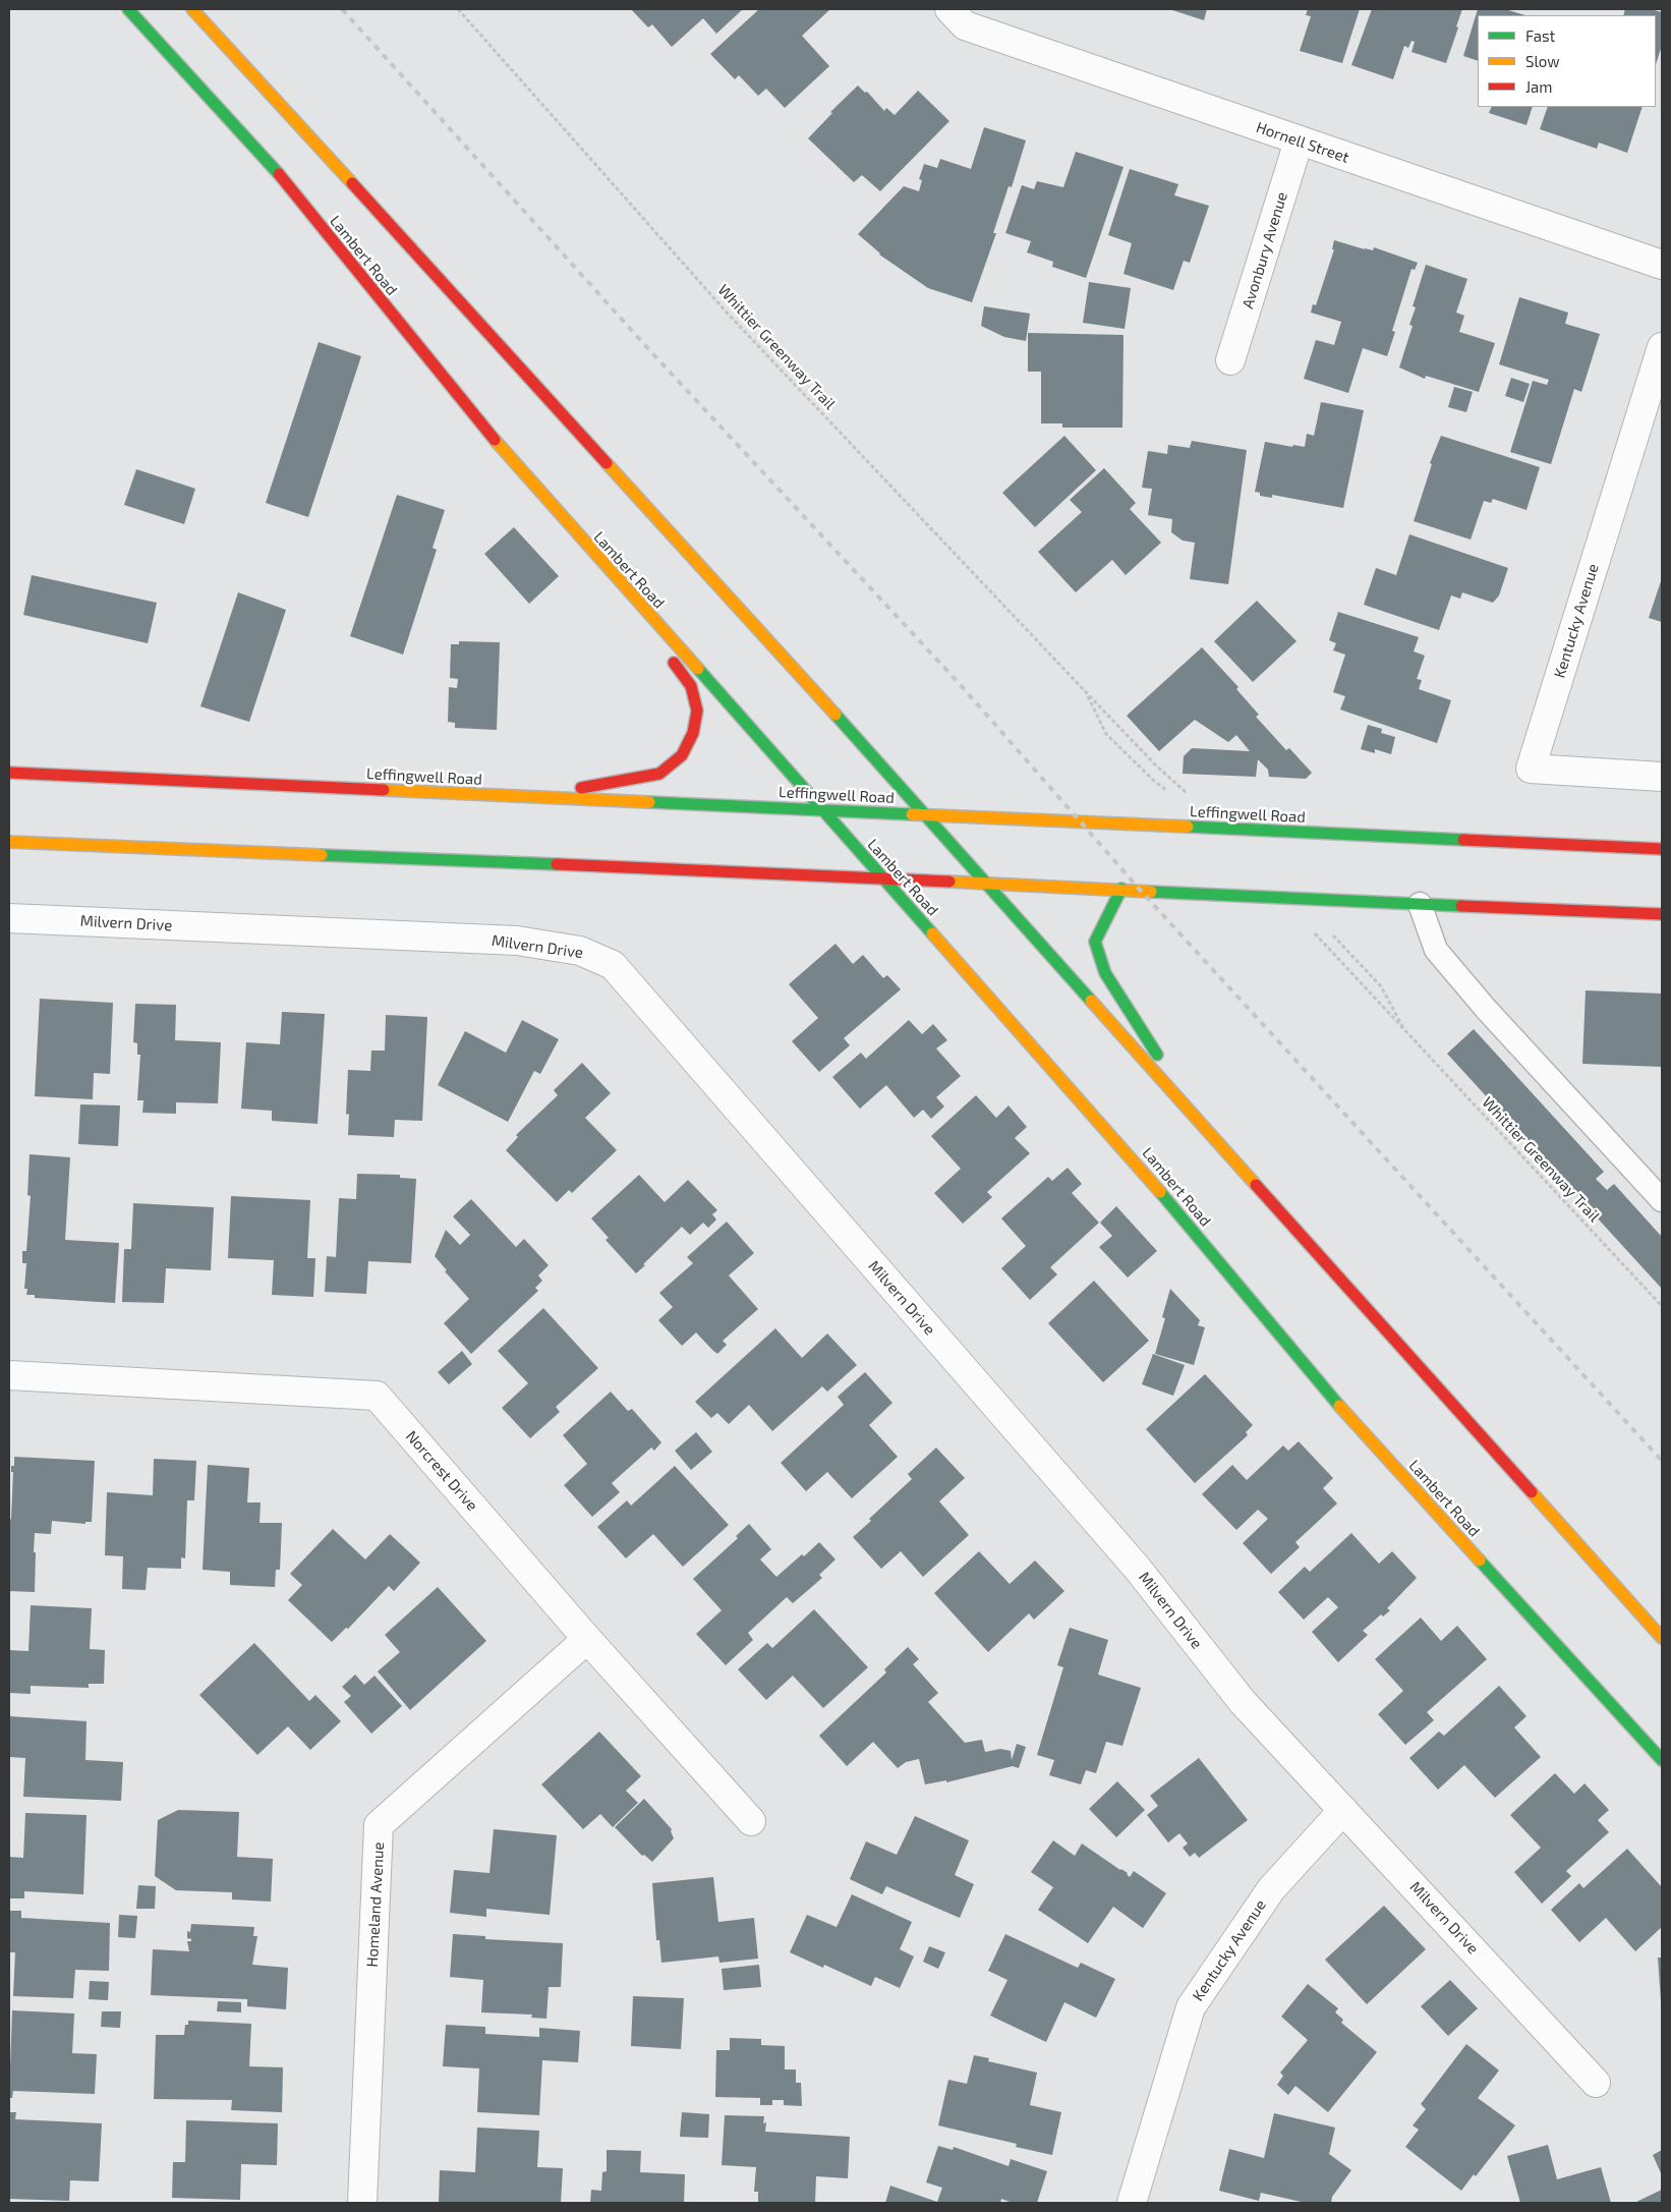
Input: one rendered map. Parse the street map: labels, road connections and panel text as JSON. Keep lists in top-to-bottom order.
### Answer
{
  "streets": {
    "main road": ["Lambert Road", "Leffingwell Road"],
    "street": [
      "Hornell Street",
      "Avonbury Avenue",
      "Kentucky Avenue",
      "Milvern Drive",
      "Norcrest Drive",
      "Homeland Avenue"
    ],
    "path": ["Whittier Greenway Trail"]
  },
  "crossings": [
    ["Hornell Street", "Avonbury Avenue"],
    ["Lambert Road", "Leffingwell Road"],
    ["Kentucky Avenue", "Milvern Drive"],
    ["Norcrest Drive", "Homeland Avenue"]
  ],
  "legend": ["Fast", "Slow", "Jam"]
}
